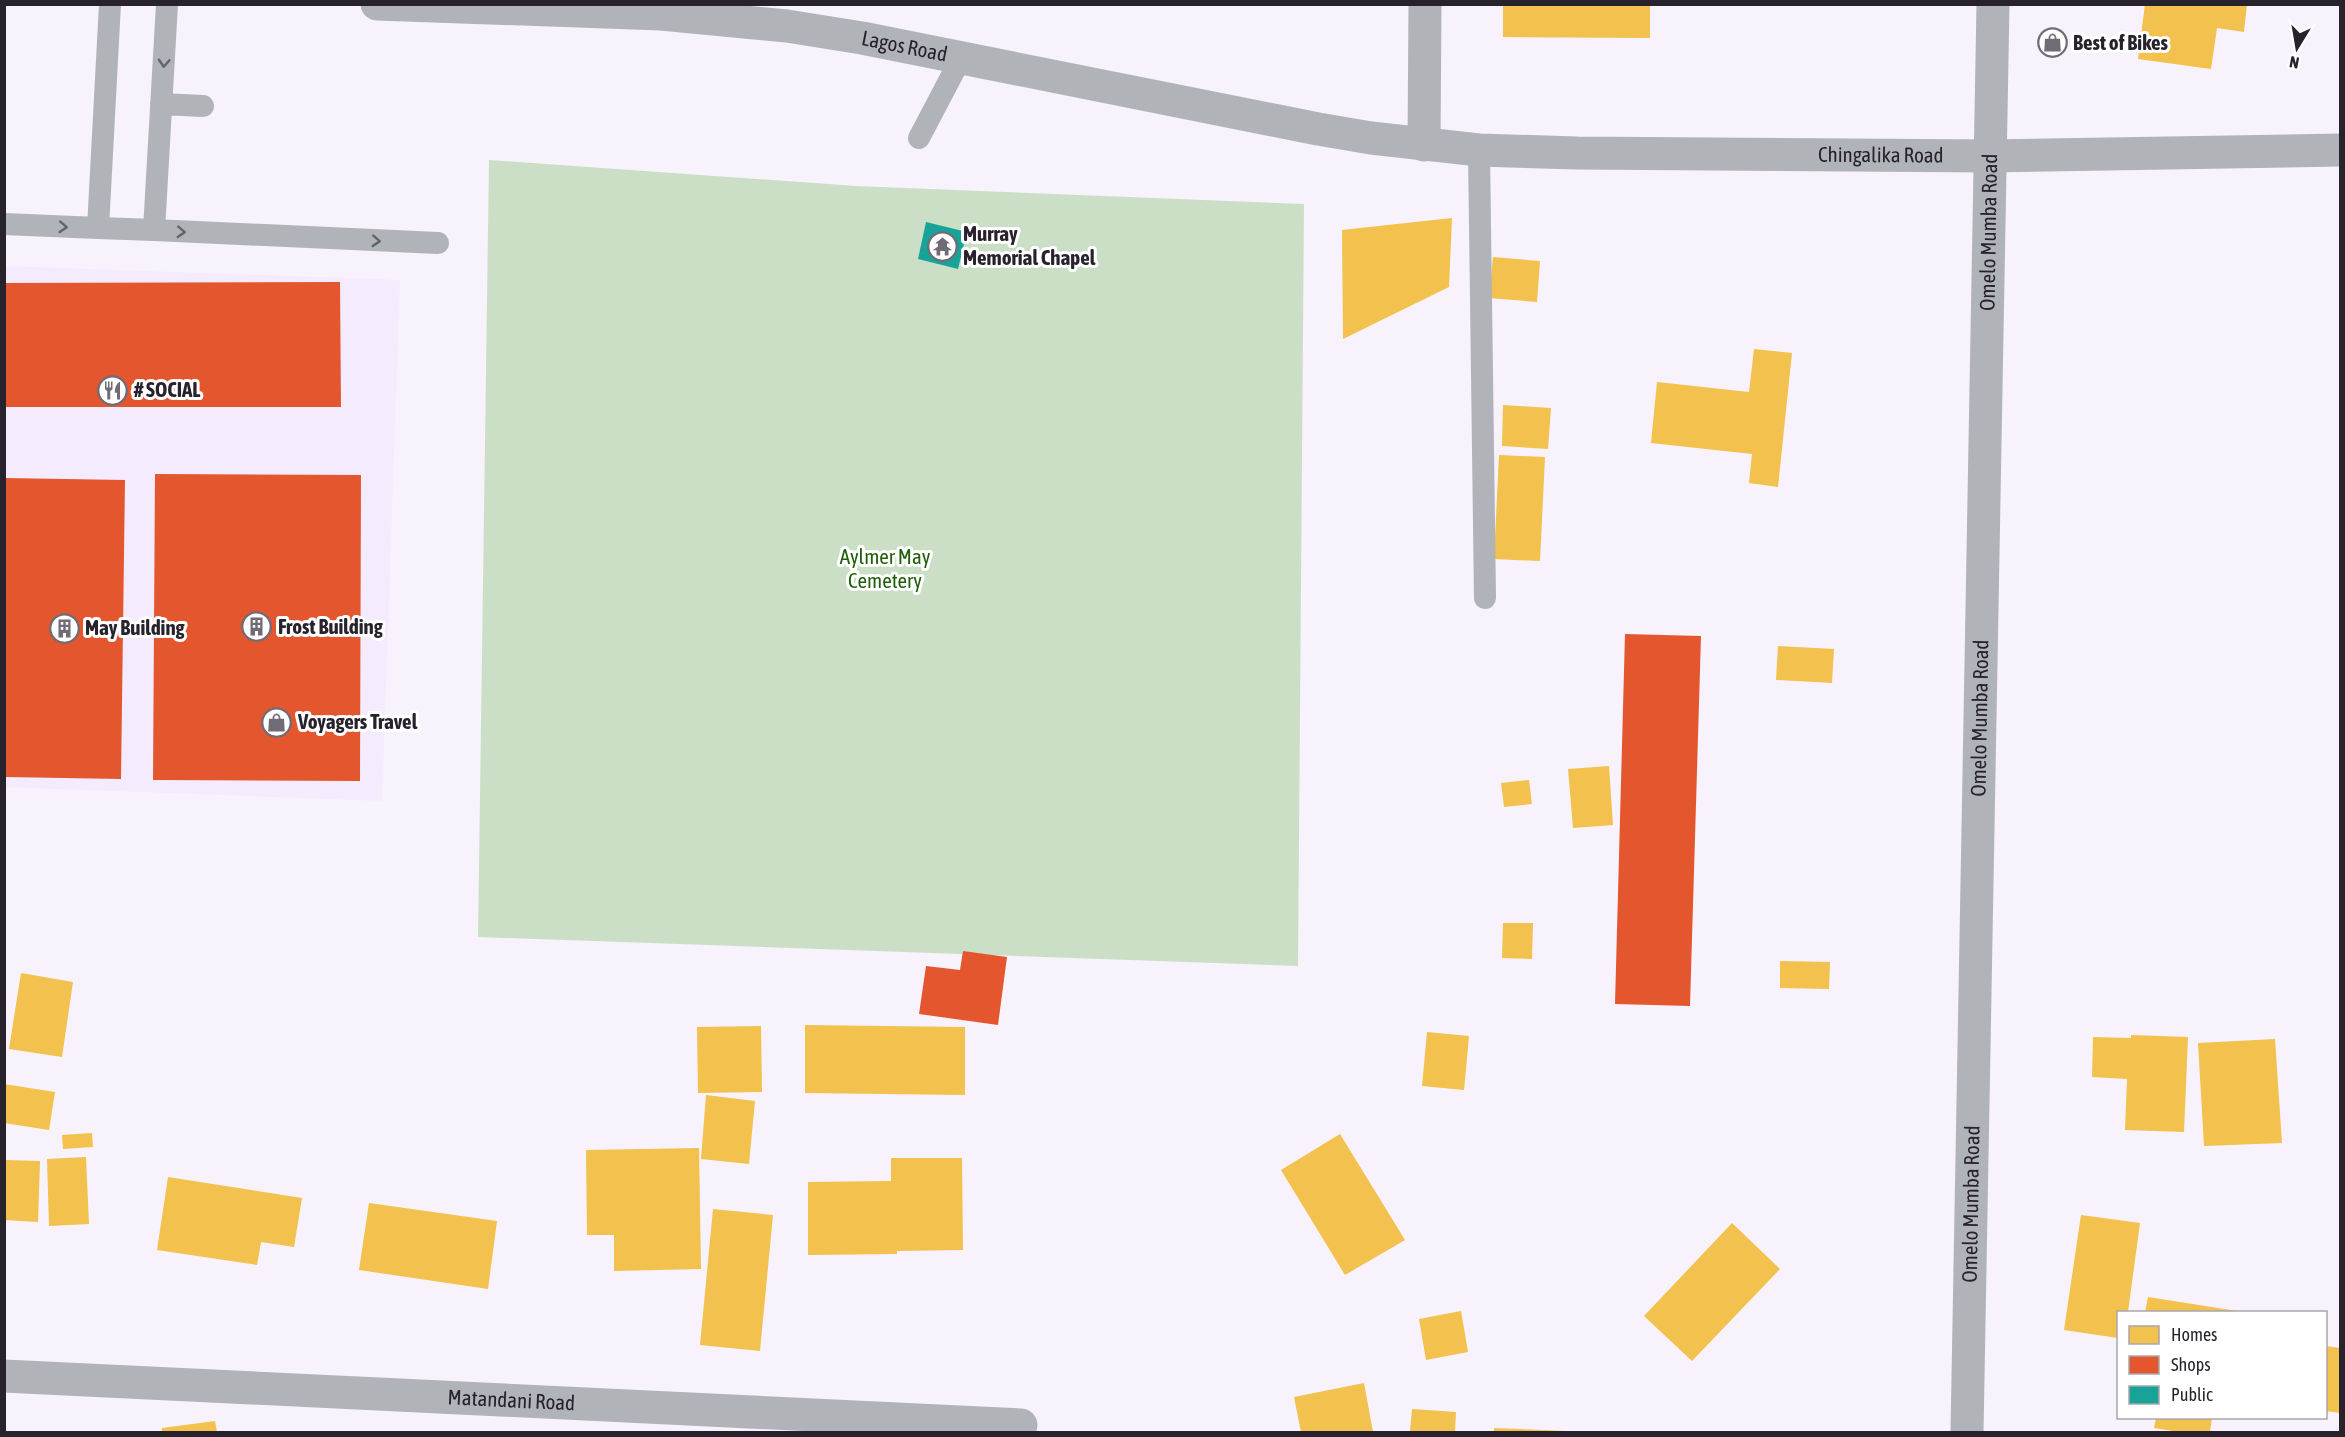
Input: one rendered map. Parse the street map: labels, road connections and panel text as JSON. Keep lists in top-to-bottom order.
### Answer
{
  "streets": {
    "street": [
      "Lagos Road",
      "Chingalika Road",
      "Omelo Mumba Road",
      "Matandani Road"
    ]
  },
  "crossings": [
    ["Lagos Road", "Chingalika Road"],
    ["Chingalika Road", "Omelo Mumba Road"]
  ],
  "parks": ["Aylmer May Cemetery"],
  "places": {
    "shop": ["Best of Bikes", "Voyagers Travel"],
    "temple": ["Murray Memorial Chapel"],
    "restaurant": ["# SOCIAL"],
    "building": ["Frost Building", "May Building"]
  },
  "legend": ["Homes", "Shops", "Public"],
  "north": "bottom"
}
